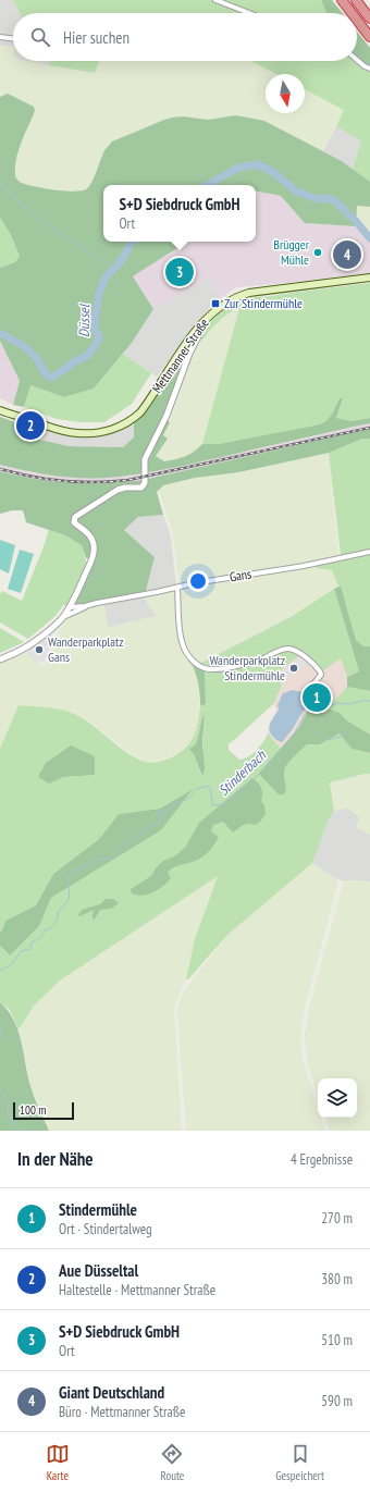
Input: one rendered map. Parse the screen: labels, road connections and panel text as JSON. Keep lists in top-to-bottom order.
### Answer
{
  "streets": {
    "main road": ["Mettmanner Straße"],
    "street": ["Gans"]
  },
  "water": ["Düssel", "Stinderbach"],
  "places": {
    "other": ["Brügger Mühle", "Wanderparkplatz Gans", "Wanderparkplatz Stindermühle"],
    "transit": ["Zur Stindermühle"]
  },
  "scale_bar": "100 m",
  "north": "bottom",
  "page": {
    "search": "Hier suchen",
    "popup": ["S+D Siebdruck GmbH", "Ort"],
    "pins": [
      "4",
      "3",
      "2",
      "1"
    ],
    "scale": "100 m",
    "heading": ["In der Nähe", "4 Ergebnisse"],
    "list": [
      {
        "mark": "1",
        "name": "Stindermühle",
        "note": "Ort · Stindertalweg",
        "value": "270 m"
      },
      {
        "mark": "2",
        "name": "Aue Düsseltal",
        "note": "Haltestelle · Mettmanner Straße",
        "value": "380 m"
      },
      {
        "mark": "3",
        "name": "S+D Siebdruck GmbH",
        "note": "Ort",
        "value": "510 m"
      },
      {
        "mark": "4",
        "name": "Giant Deutschland",
        "note": "Büro · Mettmanner Straße",
        "value": "590 m"
      }
    ],
    "nav": ["Karte", "Route", "Gespeichert"]
  }
}
